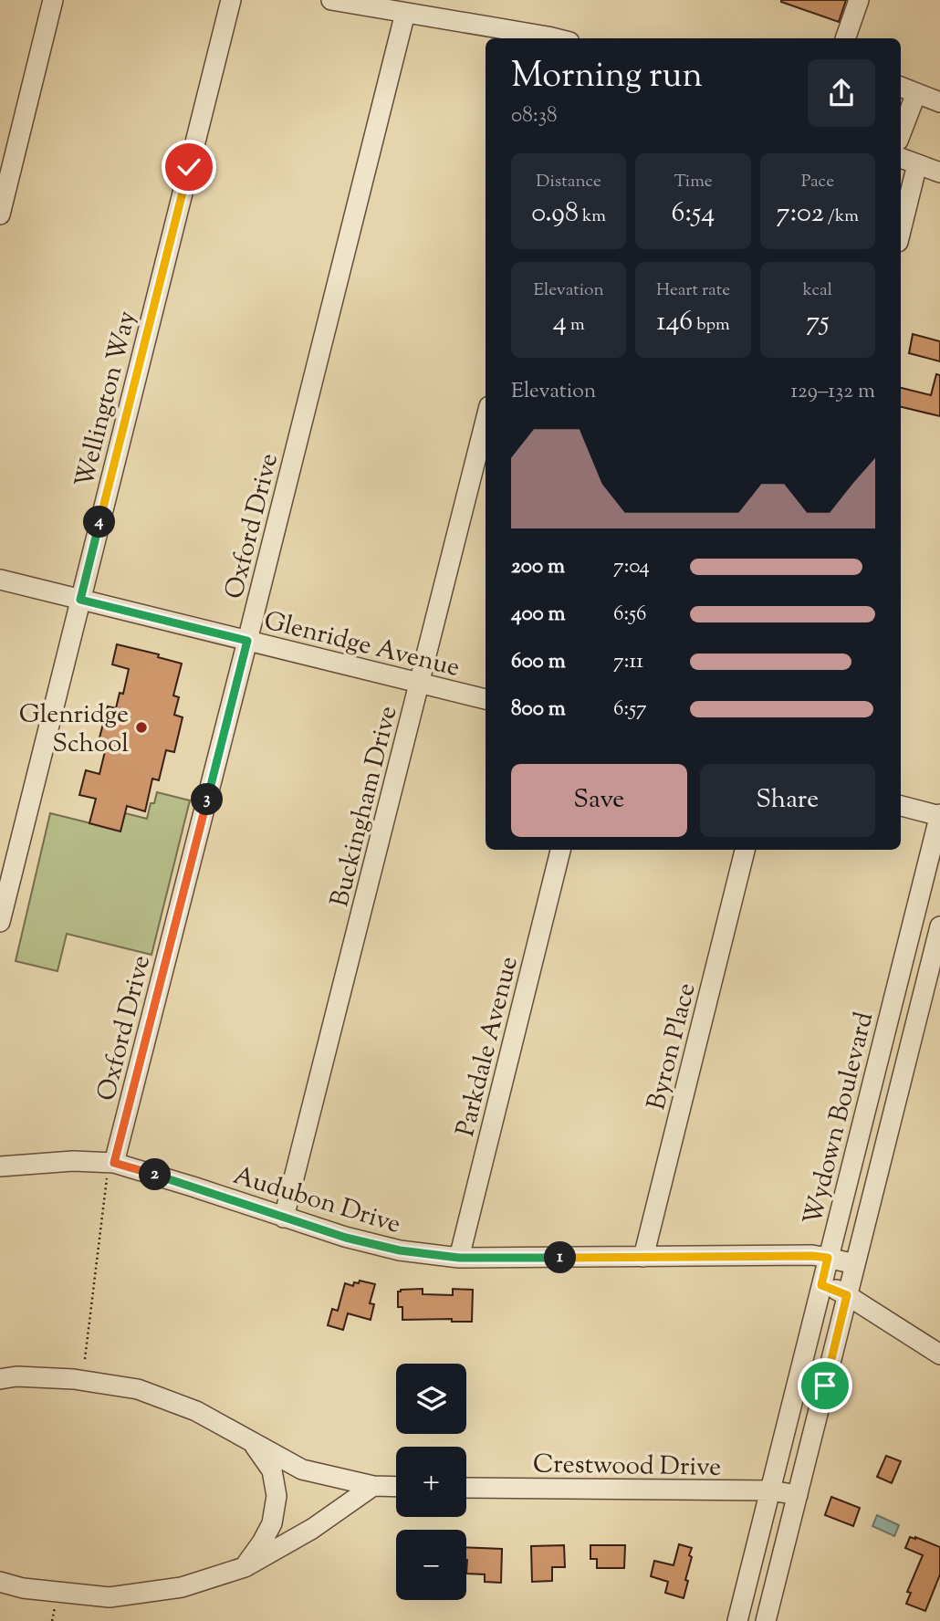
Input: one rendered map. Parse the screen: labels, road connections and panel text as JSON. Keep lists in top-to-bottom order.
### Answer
{
  "streets": {
    "street": [
      "Wellington Way",
      "Oxford Drive",
      "Glenridge Avenue",
      "Buckingham Drive",
      "Parkdale Avenue",
      "Byron Place",
      "Wydown Boulevard",
      "Audubon Drive",
      "Crestwood Drive"
    ]
  },
  "crossings": [
    ["Wellington Way", "Glenridge Avenue"],
    ["Oxford Drive", "Glenridge Avenue"],
    ["Oxford Drive", "Audubon Drive"],
    ["Glenridge Avenue", "Buckingham Drive"],
    ["Buckingham Drive", "Audubon Drive"],
    ["Parkdale Avenue", "Audubon Drive"],
    ["Byron Place", "Audubon Drive"],
    ["Wydown Boulevard", "Audubon Drive"],
    ["Wydown Boulevard", "Crestwood Drive"]
  ],
  "places": ["Glenridge School"],
  "page": {
    "heading": ["Morning run", "08:38"],
    "stats": [
      ["Distance", "0.98 km"],
      ["Time", "6:54"],
      ["Pace", "7:02 /km"],
      ["Elevation", "4 m"],
      ["Heart rate", "146 bpm"],
      ["kcal", "75"]
    ],
    "chart": ["Elevation", "129–132 m"],
    "pins": [
      "4",
      "3",
      "2",
      "1"
    ],
    "list": [
      {
        "name": "200 m",
        "note": "7:04"
      },
      {
        "name": "400 m",
        "note": "6:56"
      },
      {
        "name": "600 m",
        "note": "7:11"
      },
      {
        "name": "800 m",
        "note": "6:57"
      }
    ],
    "buttons": ["Save", "Share"],
    "map_buttons": ["+", "−"]
  }
}
